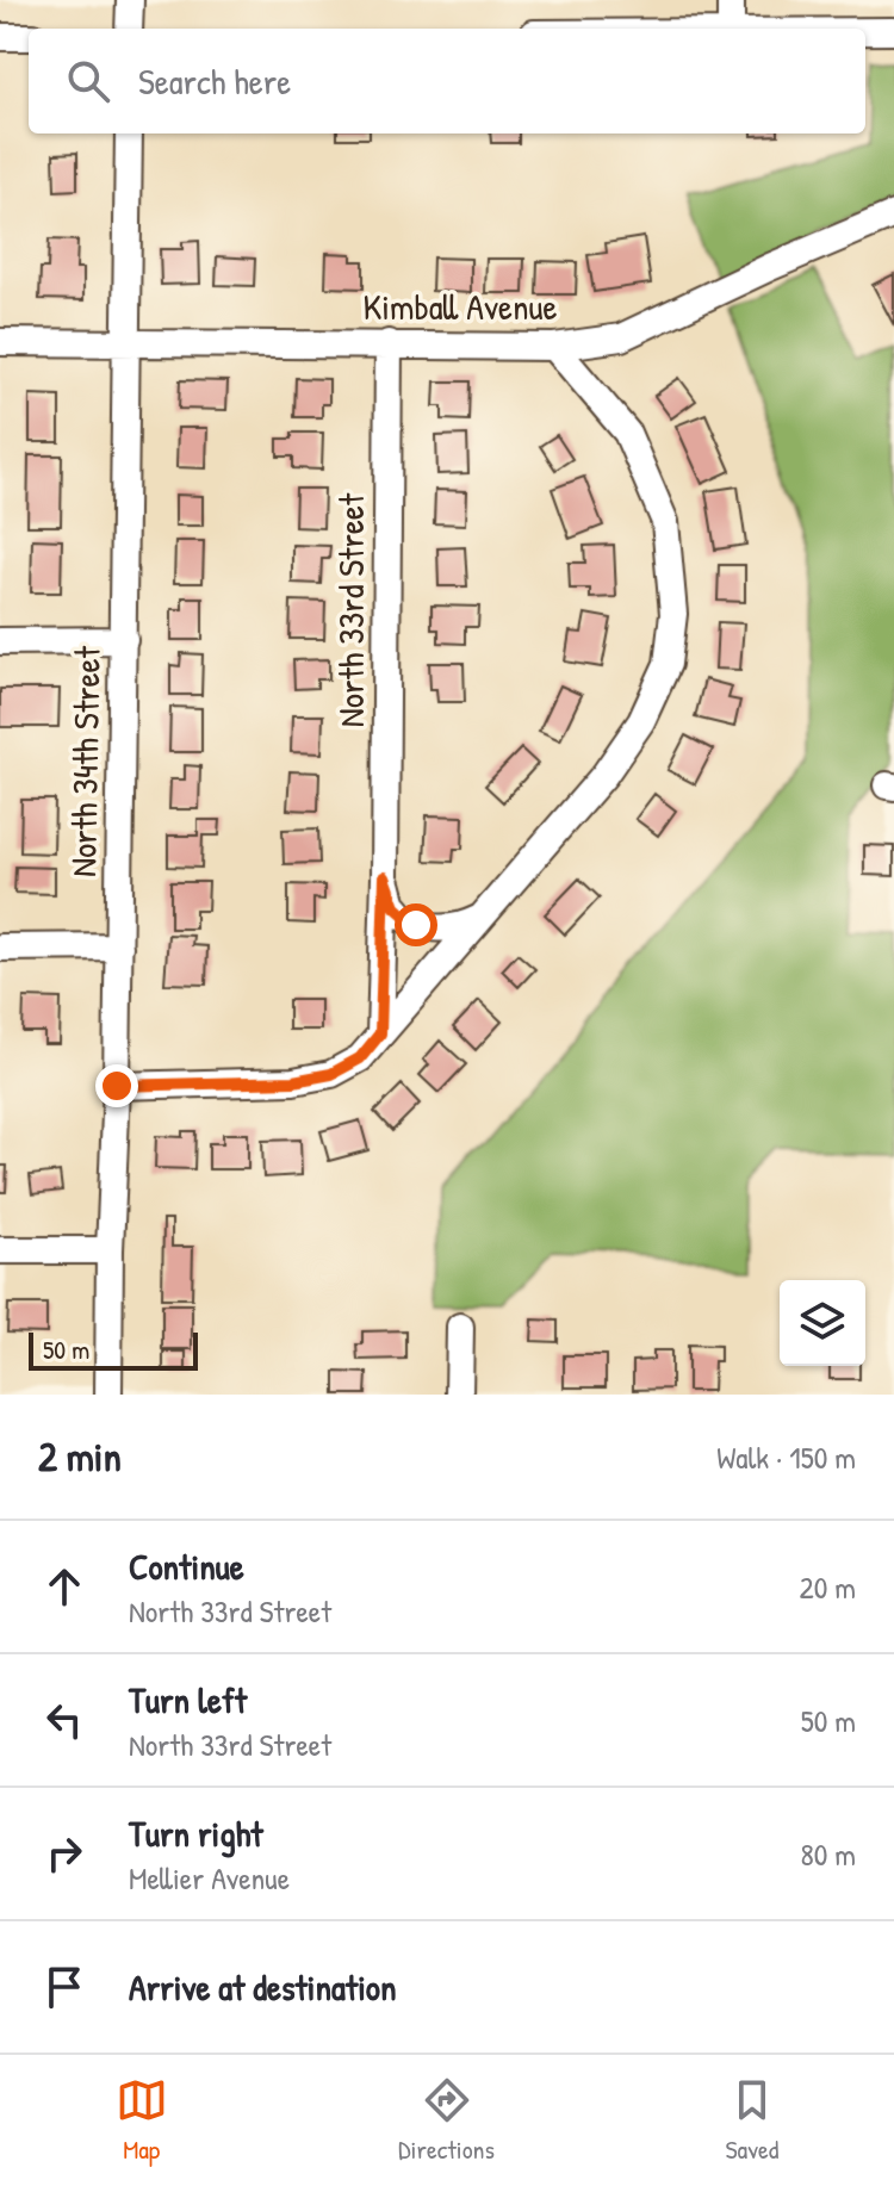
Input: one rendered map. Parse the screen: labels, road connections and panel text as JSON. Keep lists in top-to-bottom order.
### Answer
{
  "streets": {
    "street": ["Kimball Avenue", "North 33rd Street", "North 34th Street"]
  },
  "crossings": [
    ["Kimball Avenue", "North 33rd Street"],
    ["Kimball Avenue", "North 34th Street"]
  ],
  "scale_bar": "50 m",
  "page": {
    "search": "Search here",
    "scale": "50 m",
    "heading": ["2 min", "Walk · 150 m"],
    "list": [
      ["Continue", "North 33rd Street", "20 m"],
      ["Turn left", "North 33rd Street", "50 m"],
      ["Turn right", "Mellier Avenue", "80 m"],
      "Arrive at destination"
    ],
    "nav": ["Map", "Directions", "Saved"]
  }
}
